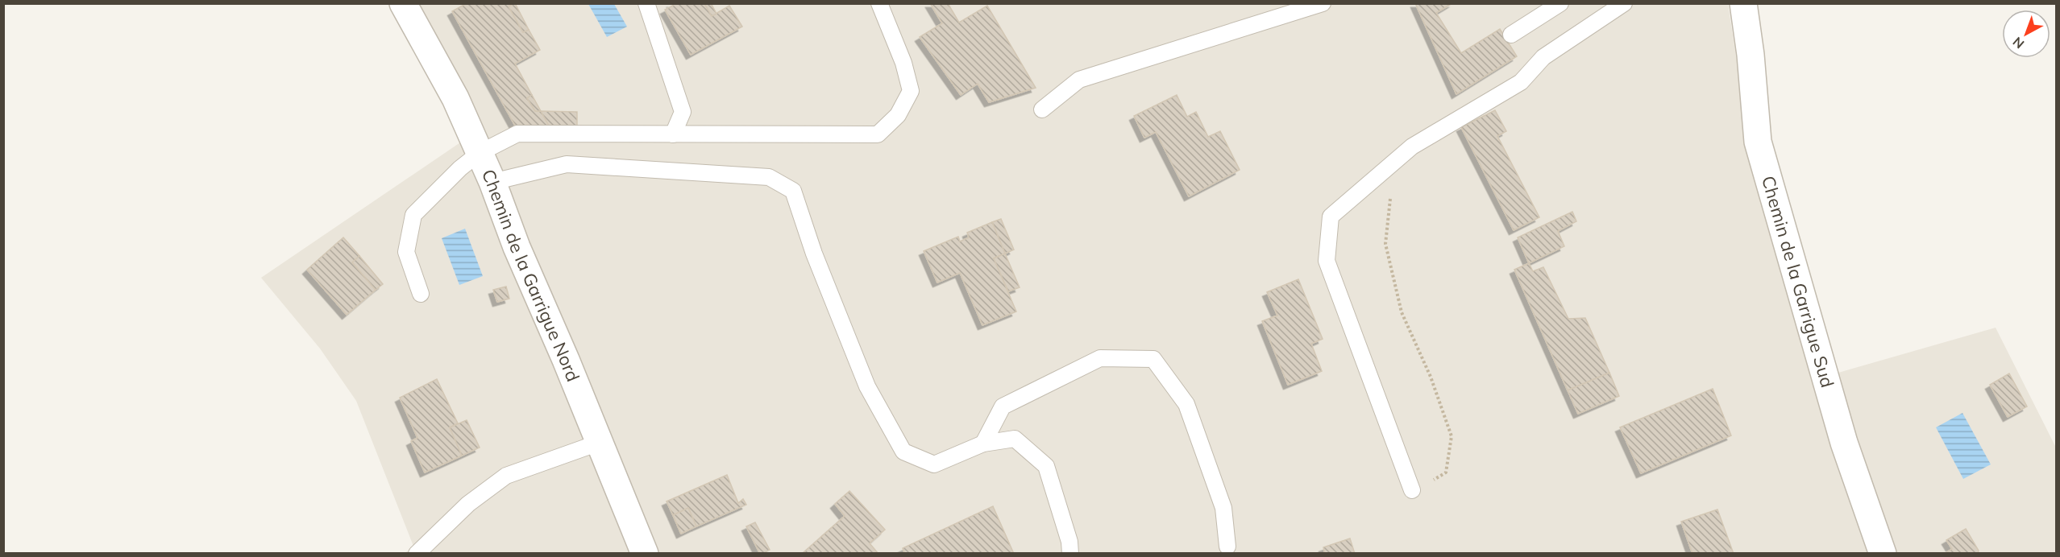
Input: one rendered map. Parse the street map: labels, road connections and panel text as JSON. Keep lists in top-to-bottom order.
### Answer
{
  "streets": {
    "street": ["Chemin de la Garrigue Nord", "Chemin de la Garrigue Sud"]
  },
  "north": "bottom left"
}
